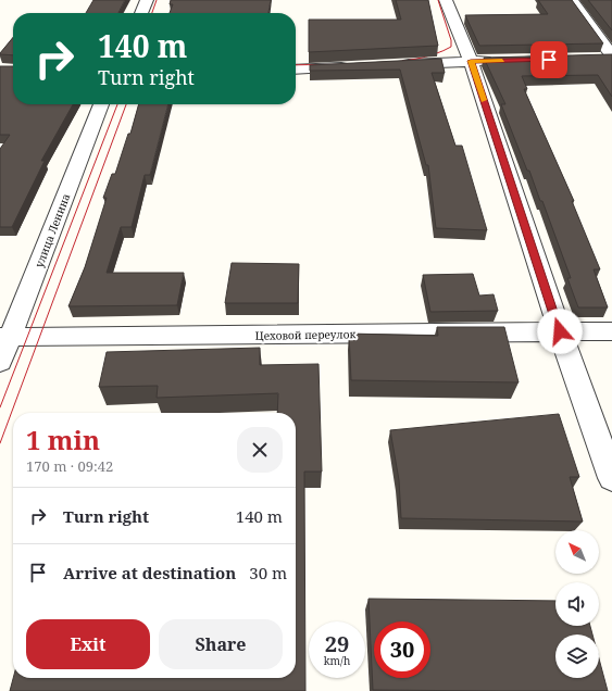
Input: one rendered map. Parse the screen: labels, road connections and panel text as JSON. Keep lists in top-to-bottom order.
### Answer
{
  "streets": {
    "street": ["улица Ленина", "Цеховой переулок"]
  },
  "crossings": [
    ["улица Ленина", "Цеховой переулок"]
  ],
  "north": "top left",
  "page": {
    "turn": ["140 m", "Turn right"],
    "heading": ["1 min", "170 m · 09:42"],
    "list": [
      {
        "name": "Turn right",
        "value": "140 m"
      },
      {
        "name": "Arrive at destination",
        "value": "30 m"
      }
    ],
    "buttons": ["Exit", "Share"],
    "speed": "29 km/h",
    "limit": "30"
  }
}
